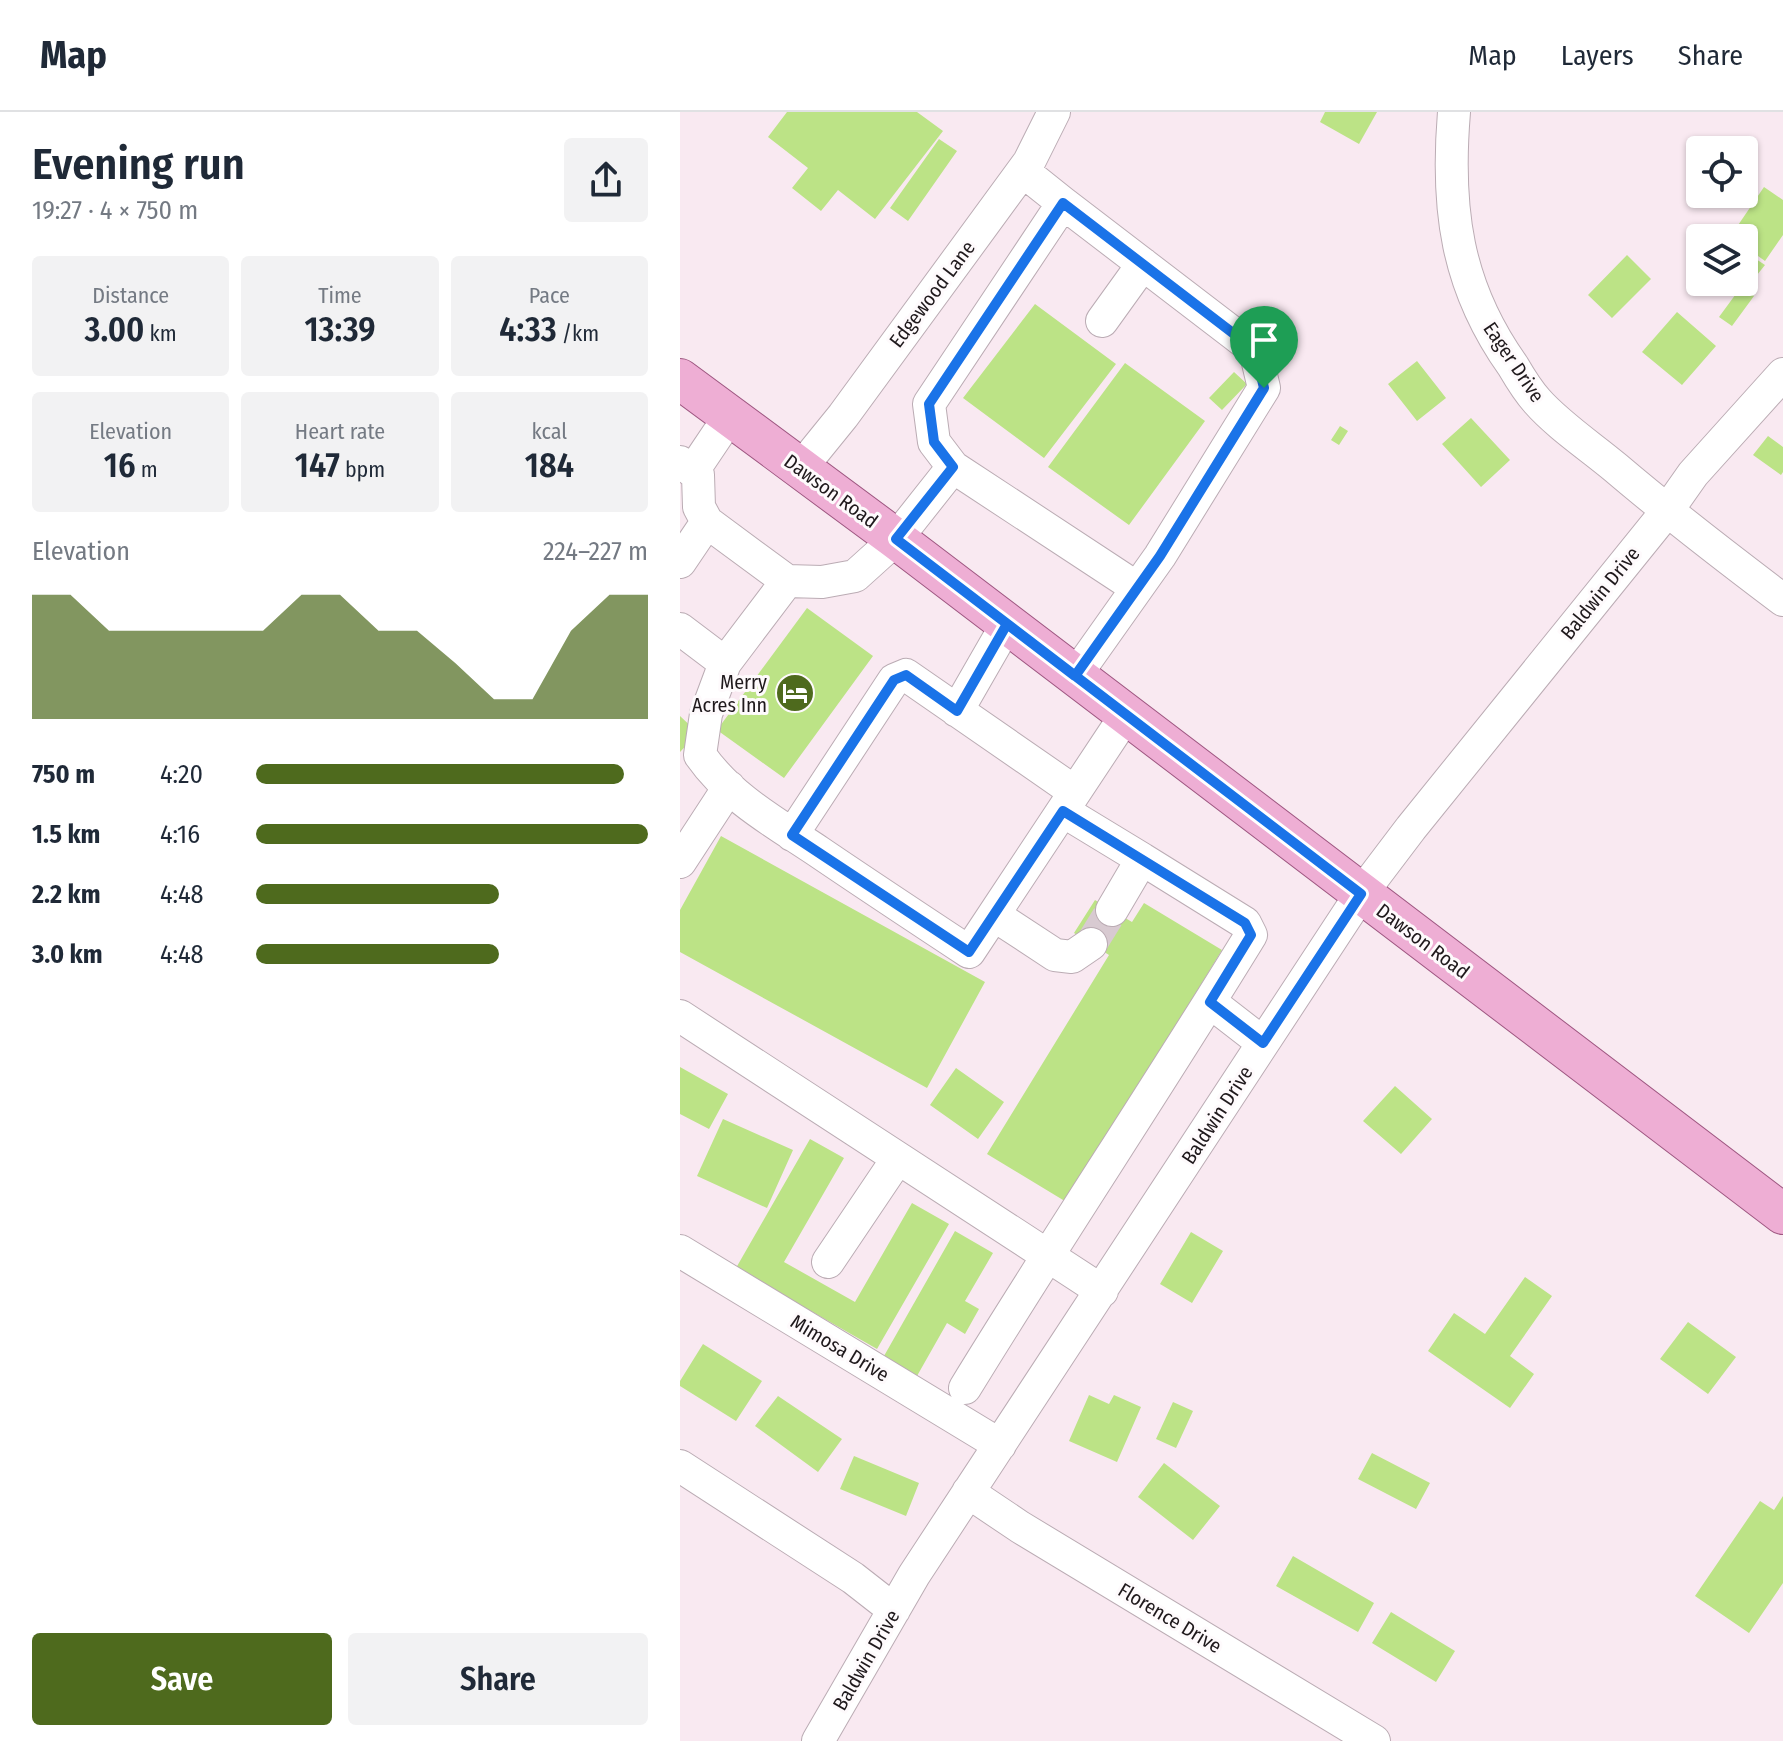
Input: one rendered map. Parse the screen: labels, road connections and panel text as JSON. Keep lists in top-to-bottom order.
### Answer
{
  "streets": {
    "main road": ["Dawson Road"],
    "street": [
      "Edgewood Lane",
      "Eager Drive",
      "Baldwin Drive",
      "Mimosa Drive",
      "Florence Drive"
    ]
  },
  "crossings": [
    ["Edgewood Lane", "Dawson Road"],
    ["Eager Drive", "Baldwin Drive"],
    ["Dawson Road", "Baldwin Drive"],
    ["Baldwin Drive", "Mimosa Drive"],
    ["Baldwin Drive", "Florence Drive"]
  ],
  "places": {
    "hotel": ["Merry Acres Inn"]
  },
  "page": {
    "header": "Map",
    "nav": ["Map", "Layers", "Share"],
    "heading": ["Evening run", "19:27 · 4 × 750 m"],
    "stats": [
      ["Distance", "3.00 km"],
      ["Time", "13:39"],
      ["Pace", "4:33 /km"],
      ["Elevation", "16 m"],
      ["Heart rate", "147 bpm"],
      ["kcal", "184"]
    ],
    "chart": ["Elevation", "224–227 m"],
    "list": [
      {
        "name": "750 m",
        "note": "4:20"
      },
      {
        "name": "1.5 km",
        "note": "4:16"
      },
      {
        "name": "2.2 km",
        "note": "4:48"
      },
      {
        "name": "3.0 km",
        "note": "4:48"
      }
    ],
    "buttons": ["Save", "Share"]
  }
}
